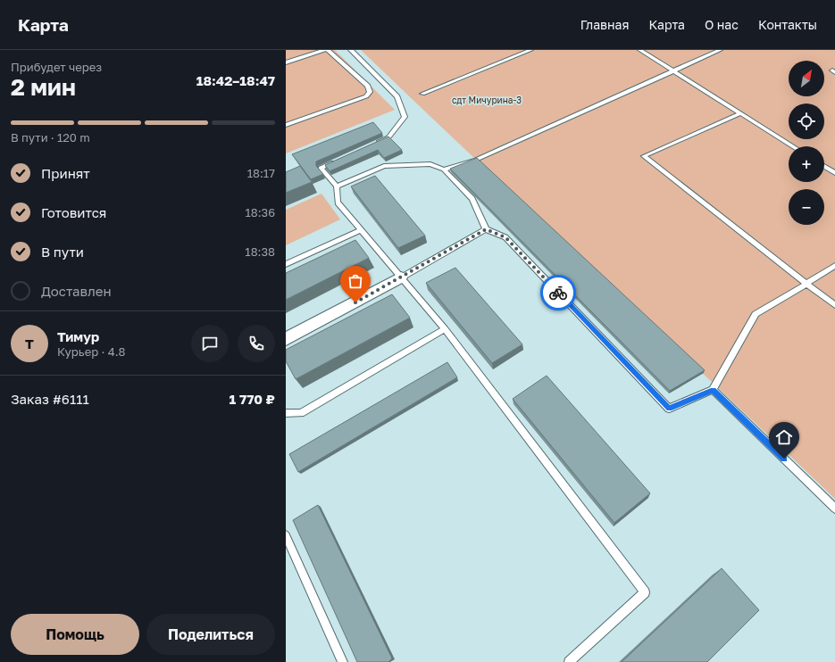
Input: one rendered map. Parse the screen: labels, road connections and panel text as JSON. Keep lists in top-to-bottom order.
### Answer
{
  "parks": ["сдт Мичурина-3"],
  "north": "top right",
  "page": {
    "header": "Карта",
    "nav": [
      "Главная",
      "Карта",
      "О нас",
      "Контакты"
    ],
    "heading": ["2 мин", "Прибудет через", "18:42–18:47"],
    "panel": [
      "Тимур",
      "Курьер · 4.8",
      "Заказ #6111",
      "1 770 ₽"
    ],
    "map_buttons": ["+", "−"],
    "bar": "В пути · 120 m",
    "list": [
      ["Принят", "18:17"],
      ["Готовится", "18:36"],
      ["В пути", "18:38"],
      "Доставлен"
    ],
    "round": "Т",
    "buttons": ["Помощь", "Поделиться"]
  }
}
